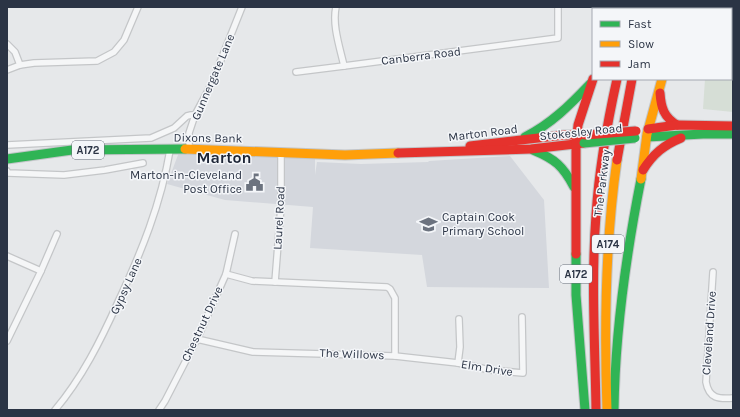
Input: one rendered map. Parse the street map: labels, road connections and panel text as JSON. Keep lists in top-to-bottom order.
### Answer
{
  "streets": {
    "main road": [
      "Stokesley Road",
      "Marton Road",
      "Dixons Bank",
      "A172",
      "The Parkway",
      "A174"
    ],
    "street": [
      "Canberra Road",
      "Gunnergate Lane",
      "Laurel Road",
      "Gypsy Lane",
      "Chestnut Drive",
      "Cleveland Drive",
      "The Willows",
      "Elm Drive"
    ]
  },
  "crossings": [
    ["Gunnergate Lane", "Dixons Bank"],
    ["Stokesley Road", "Marton Road"],
    ["Stokesley Road", "A172"],
    ["Stokesley Road", "A174"],
    ["Marton Road", "Dixons Bank"],
    ["Marton Road", "A172"],
    ["Dixons Bank", "Laurel Road"],
    ["Dixons Bank", "Gypsy Lane"],
    ["Laurel Road", "The Willows"],
    ["Chestnut Drive", "The Willows"],
    ["The Willows", "Elm Drive"]
  ],
  "districts": ["Marton"],
  "places": {
    "public building": ["Marton-in-Cleveland Post Office"],
    "school or university": ["Captain Cook Primary School"]
  },
  "legend": ["Fast", "Slow", "Jam"]
}
